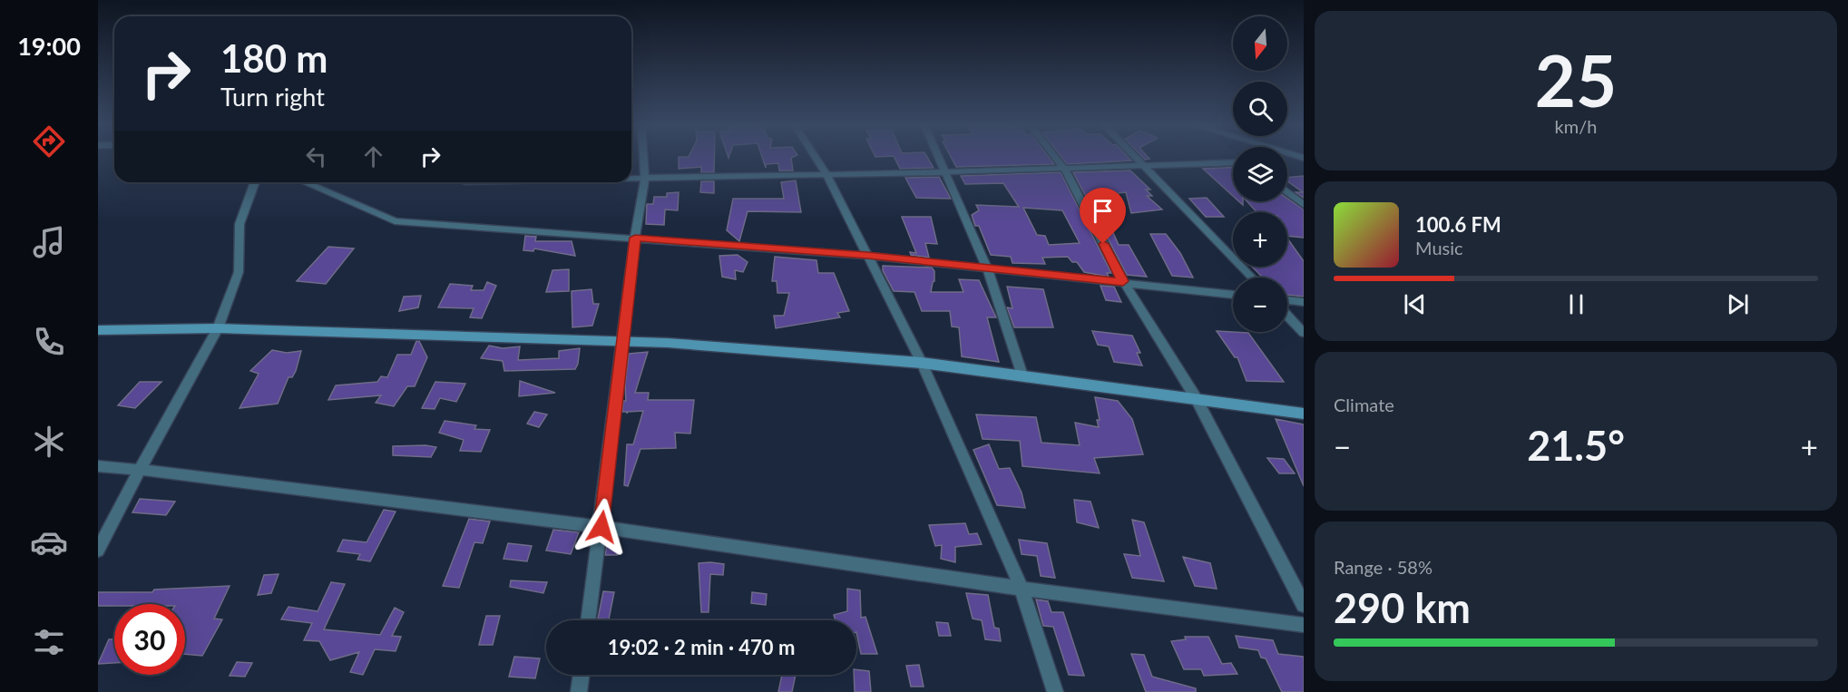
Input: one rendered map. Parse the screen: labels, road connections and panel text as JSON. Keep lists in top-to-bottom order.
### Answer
{
  "north": "bottom",
  "page": {
    "tabs": "19:00",
    "tile": [
      ["25", "km/h"],
      "Climate",
      ["Range · 58%", "290 km"]
    ],
    "map_buttons": ["+", "−"],
    "turn": ["180 m", "Turn right"],
    "song": ["100.6 FM", "Music"],
    "heat": ["−", "21.5°", "+"],
    "limit": "30",
    "trip": "19:02 · 2 min · 470 m"
  }
}
